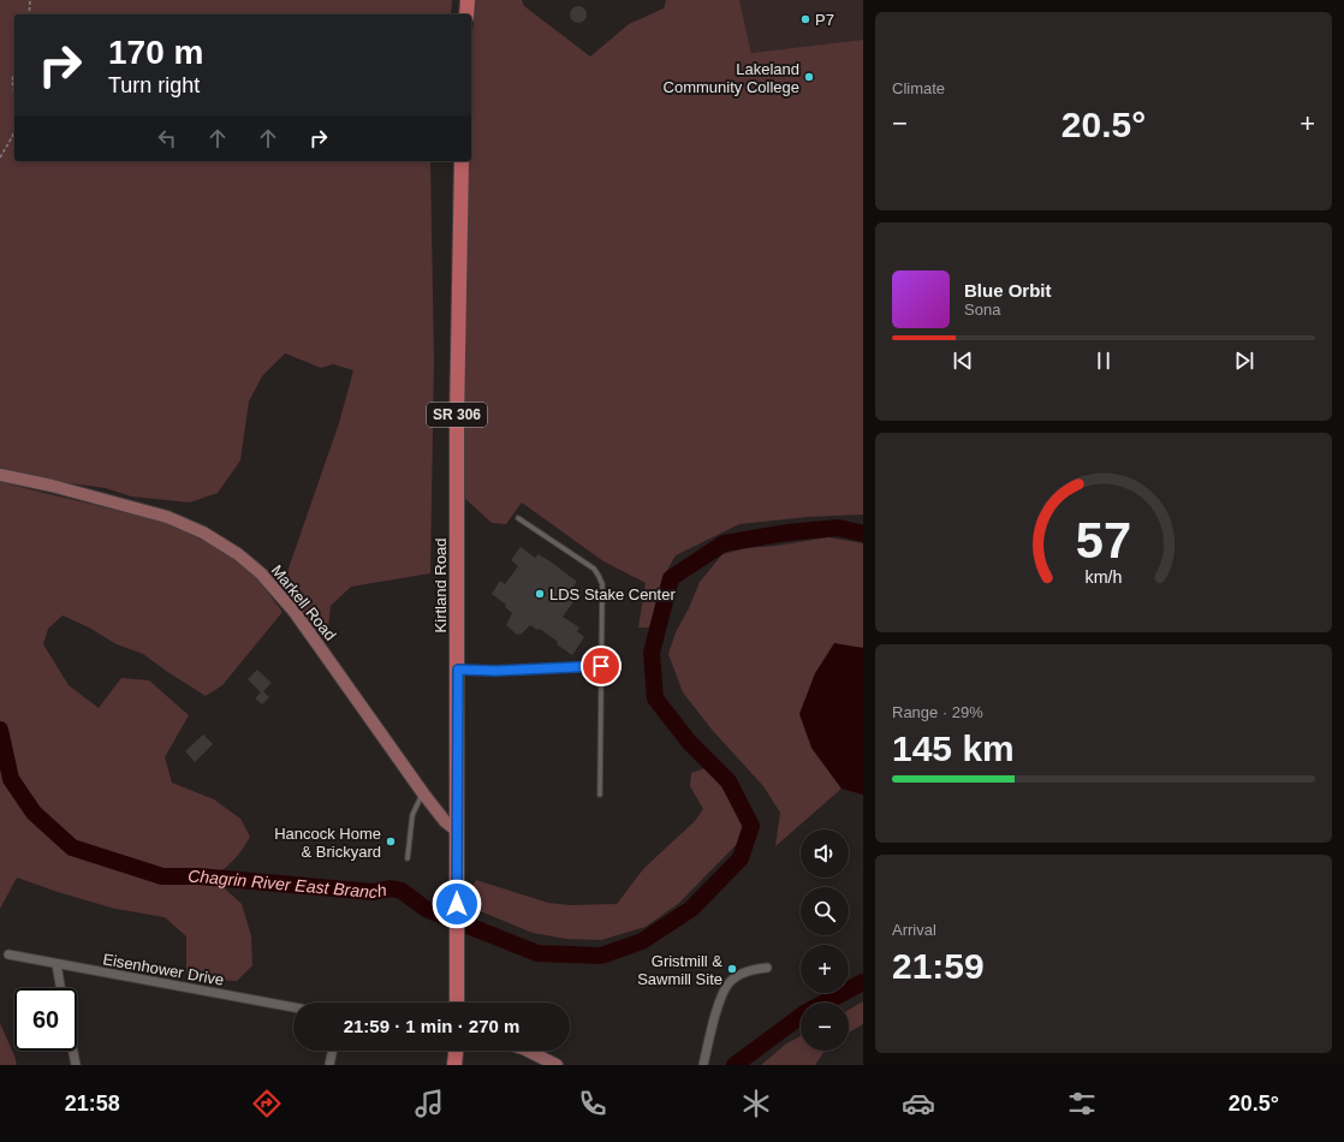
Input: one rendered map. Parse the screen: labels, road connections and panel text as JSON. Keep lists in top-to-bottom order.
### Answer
{
  "streets": {
    "main road": ["SR 306", "Kirtland Road"],
    "street": ["Markell Road", "Eisenhower Drive"]
  },
  "crossings": [
    ["Kirtland Road", "Markell Road"]
  ],
  "water": ["Chagrin River East Branch"],
  "places": [
    "P7",
    "Lakeland Community College",
    "LDS Stake Center",
    "Hancock Home & Brickyard",
    "Gristmill & Sawmill Site"
  ],
  "page": {
    "tile": [
      "Climate",
      ["Range · 29%", "145 km"],
      ["Arrival", "21:59"]
    ],
    "turn": ["170 m", "Turn right"],
    "heat": ["−", "20.5°", "+"],
    "song": ["Blue Orbit", "Sona"],
    "map_buttons": ["+", "−"],
    "limit": "60",
    "trip": "21:59 · 1 min · 270 m",
    "tabs": ["21:58", "20.5°"],
    "gauge": ["57", "km/h"]
  }
}
